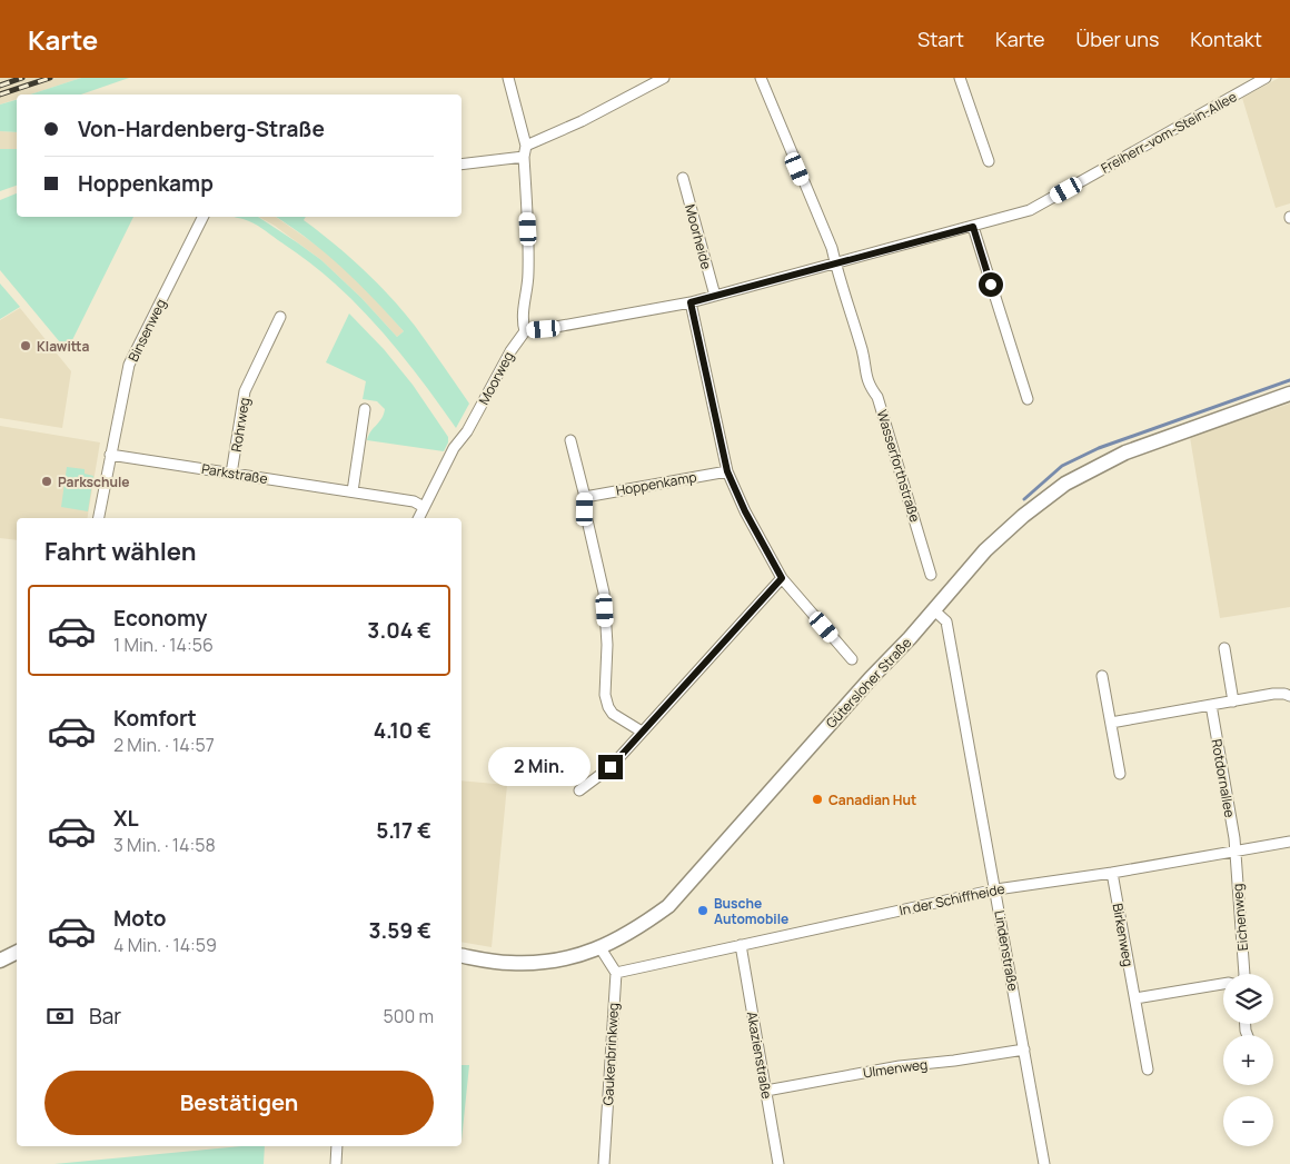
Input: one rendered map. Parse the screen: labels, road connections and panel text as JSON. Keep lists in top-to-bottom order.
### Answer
{
  "streets": {
    "main road": ["Gütersloher Straße"],
    "street": [
      "Freiherr-vom-Stein-Allee",
      "Moorheide",
      "Binsenweg",
      "Moorweg",
      "Rohrweg",
      "Wasserforthstraße",
      "Parkstraße",
      "Hoppenkamp",
      "Rotdornallee",
      "In der Schiffheide",
      "Eichenweg",
      "Birkenweg",
      "Lindenstraße",
      "Gaukenbrinkweg",
      "Akazienstraße",
      "Ulmenweg"
    ]
  },
  "crossings": [
    ["Freiherr-vom-Stein-Allee", "Moorheide"],
    ["Freiherr-vom-Stein-Allee", "Moorweg"],
    ["Freiherr-vom-Stein-Allee", "Wasserforthstraße"],
    ["Binsenweg", "Parkstraße"],
    ["Moorweg", "Parkstraße"],
    ["Rohrweg", "Parkstraße"],
    ["Gütersloher Straße", "Lindenstraße"],
    ["Rotdornallee", "In der Schiffheide"],
    ["Rotdornallee", "Eichenweg"],
    ["In der Schiffheide", "Eichenweg"],
    ["In der Schiffheide", "Birkenweg"],
    ["In der Schiffheide", "Lindenstraße"],
    ["In der Schiffheide", "Gaukenbrinkweg"],
    ["In der Schiffheide", "Akazienstraße"],
    ["Lindenstraße", "Ulmenweg"],
    ["Akazienstraße", "Ulmenweg"]
  ],
  "places": [
    "Klawitta",
    "Parkschule",
    "Canadian Hut",
    "Busche Automobile"
  ],
  "page": {
    "header": "Karte",
    "nav": [
      "Start",
      "Karte",
      "Über uns",
      "Kontakt"
    ],
    "banner": ["Von-Hardenberg-Straße", "Hoppenkamp"],
    "heading": "Fahrt wählen",
    "list": [
      {
        "name": "Economy",
        "note": "1 Min. · 14:56",
        "value": "3.04 €"
      },
      {
        "name": "Komfort",
        "note": "2 Min. · 14:57",
        "value": "4.10 €"
      },
      {
        "name": "XL",
        "note": "3 Min. · 14:58",
        "value": "5.17 €"
      },
      {
        "name": "Moto",
        "note": "4 Min. · 14:59",
        "value": "3.59 €"
      }
    ],
    "bubble": "2 Min.",
    "map_buttons": ["+", "−"],
    "pay": ["Bar", "500 m"],
    "buttons": "Bestätigen"
  }
}
